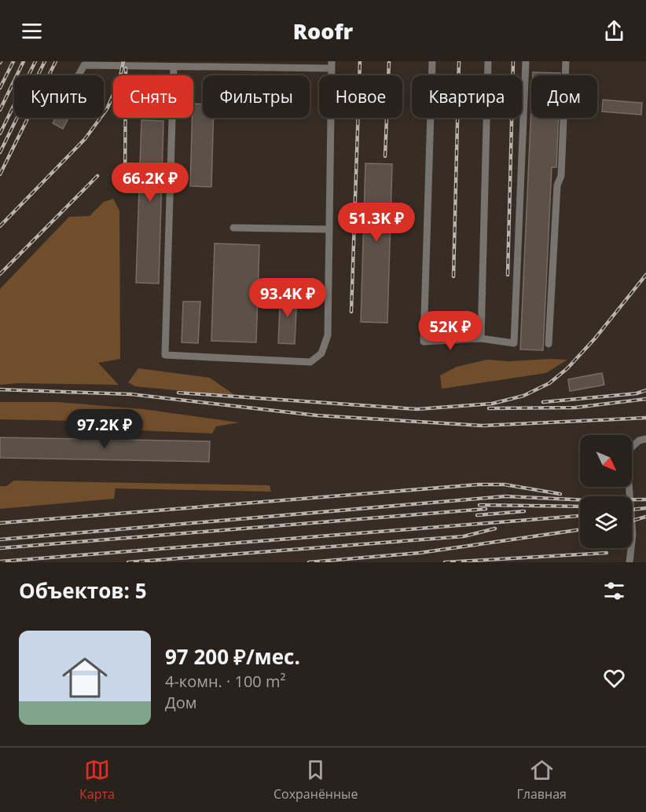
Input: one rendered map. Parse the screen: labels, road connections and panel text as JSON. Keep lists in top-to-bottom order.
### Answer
{
  "north": "bottom right",
  "page": {
    "header": "Roofr",
    "chip": [
      "Купить",
      "Снять",
      "Фильтры",
      "Новое",
      "Квартира",
      "Дом"
    ],
    "price": [
      "66.2K ₽",
      "51.3K ₽",
      "93.4K ₽",
      "52K ₽",
      "97.2K ₽"
    ],
    "heading": "Объектов: 5",
    "list": [
      {
        "name": "97 200 ₽/мес.",
        "note": "4-комн. · 100 m² · Дом"
      }
    ],
    "tabs": ["Карта", "Сохранённые", "Главная"]
  }
}
